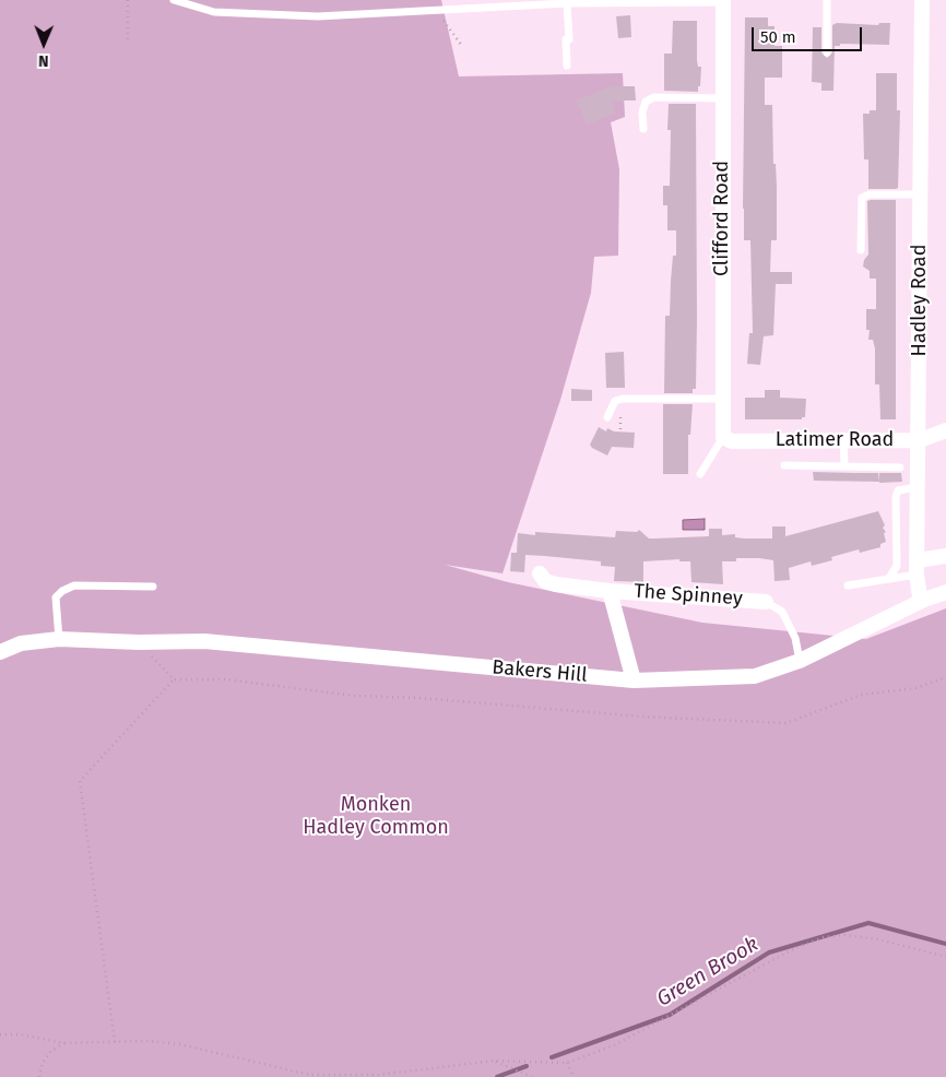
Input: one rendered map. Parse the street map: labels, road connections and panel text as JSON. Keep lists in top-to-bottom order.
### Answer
{
  "streets": {
    "street": [
      "Clifford Road",
      "Hadley Road",
      "Latimer Road",
      "The Spinney",
      "Bakers Hill"
    ]
  },
  "crossings": [
    ["Clifford Road", "Latimer Road"],
    ["Hadley Road", "Latimer Road"],
    ["Hadley Road", "Bakers Hill"],
    ["The Spinney", "Bakers Hill"]
  ],
  "water": ["Green Brook"],
  "parks": ["Monken Hadley Common"],
  "scale_bar": "50 m",
  "north": "bottom"
}
